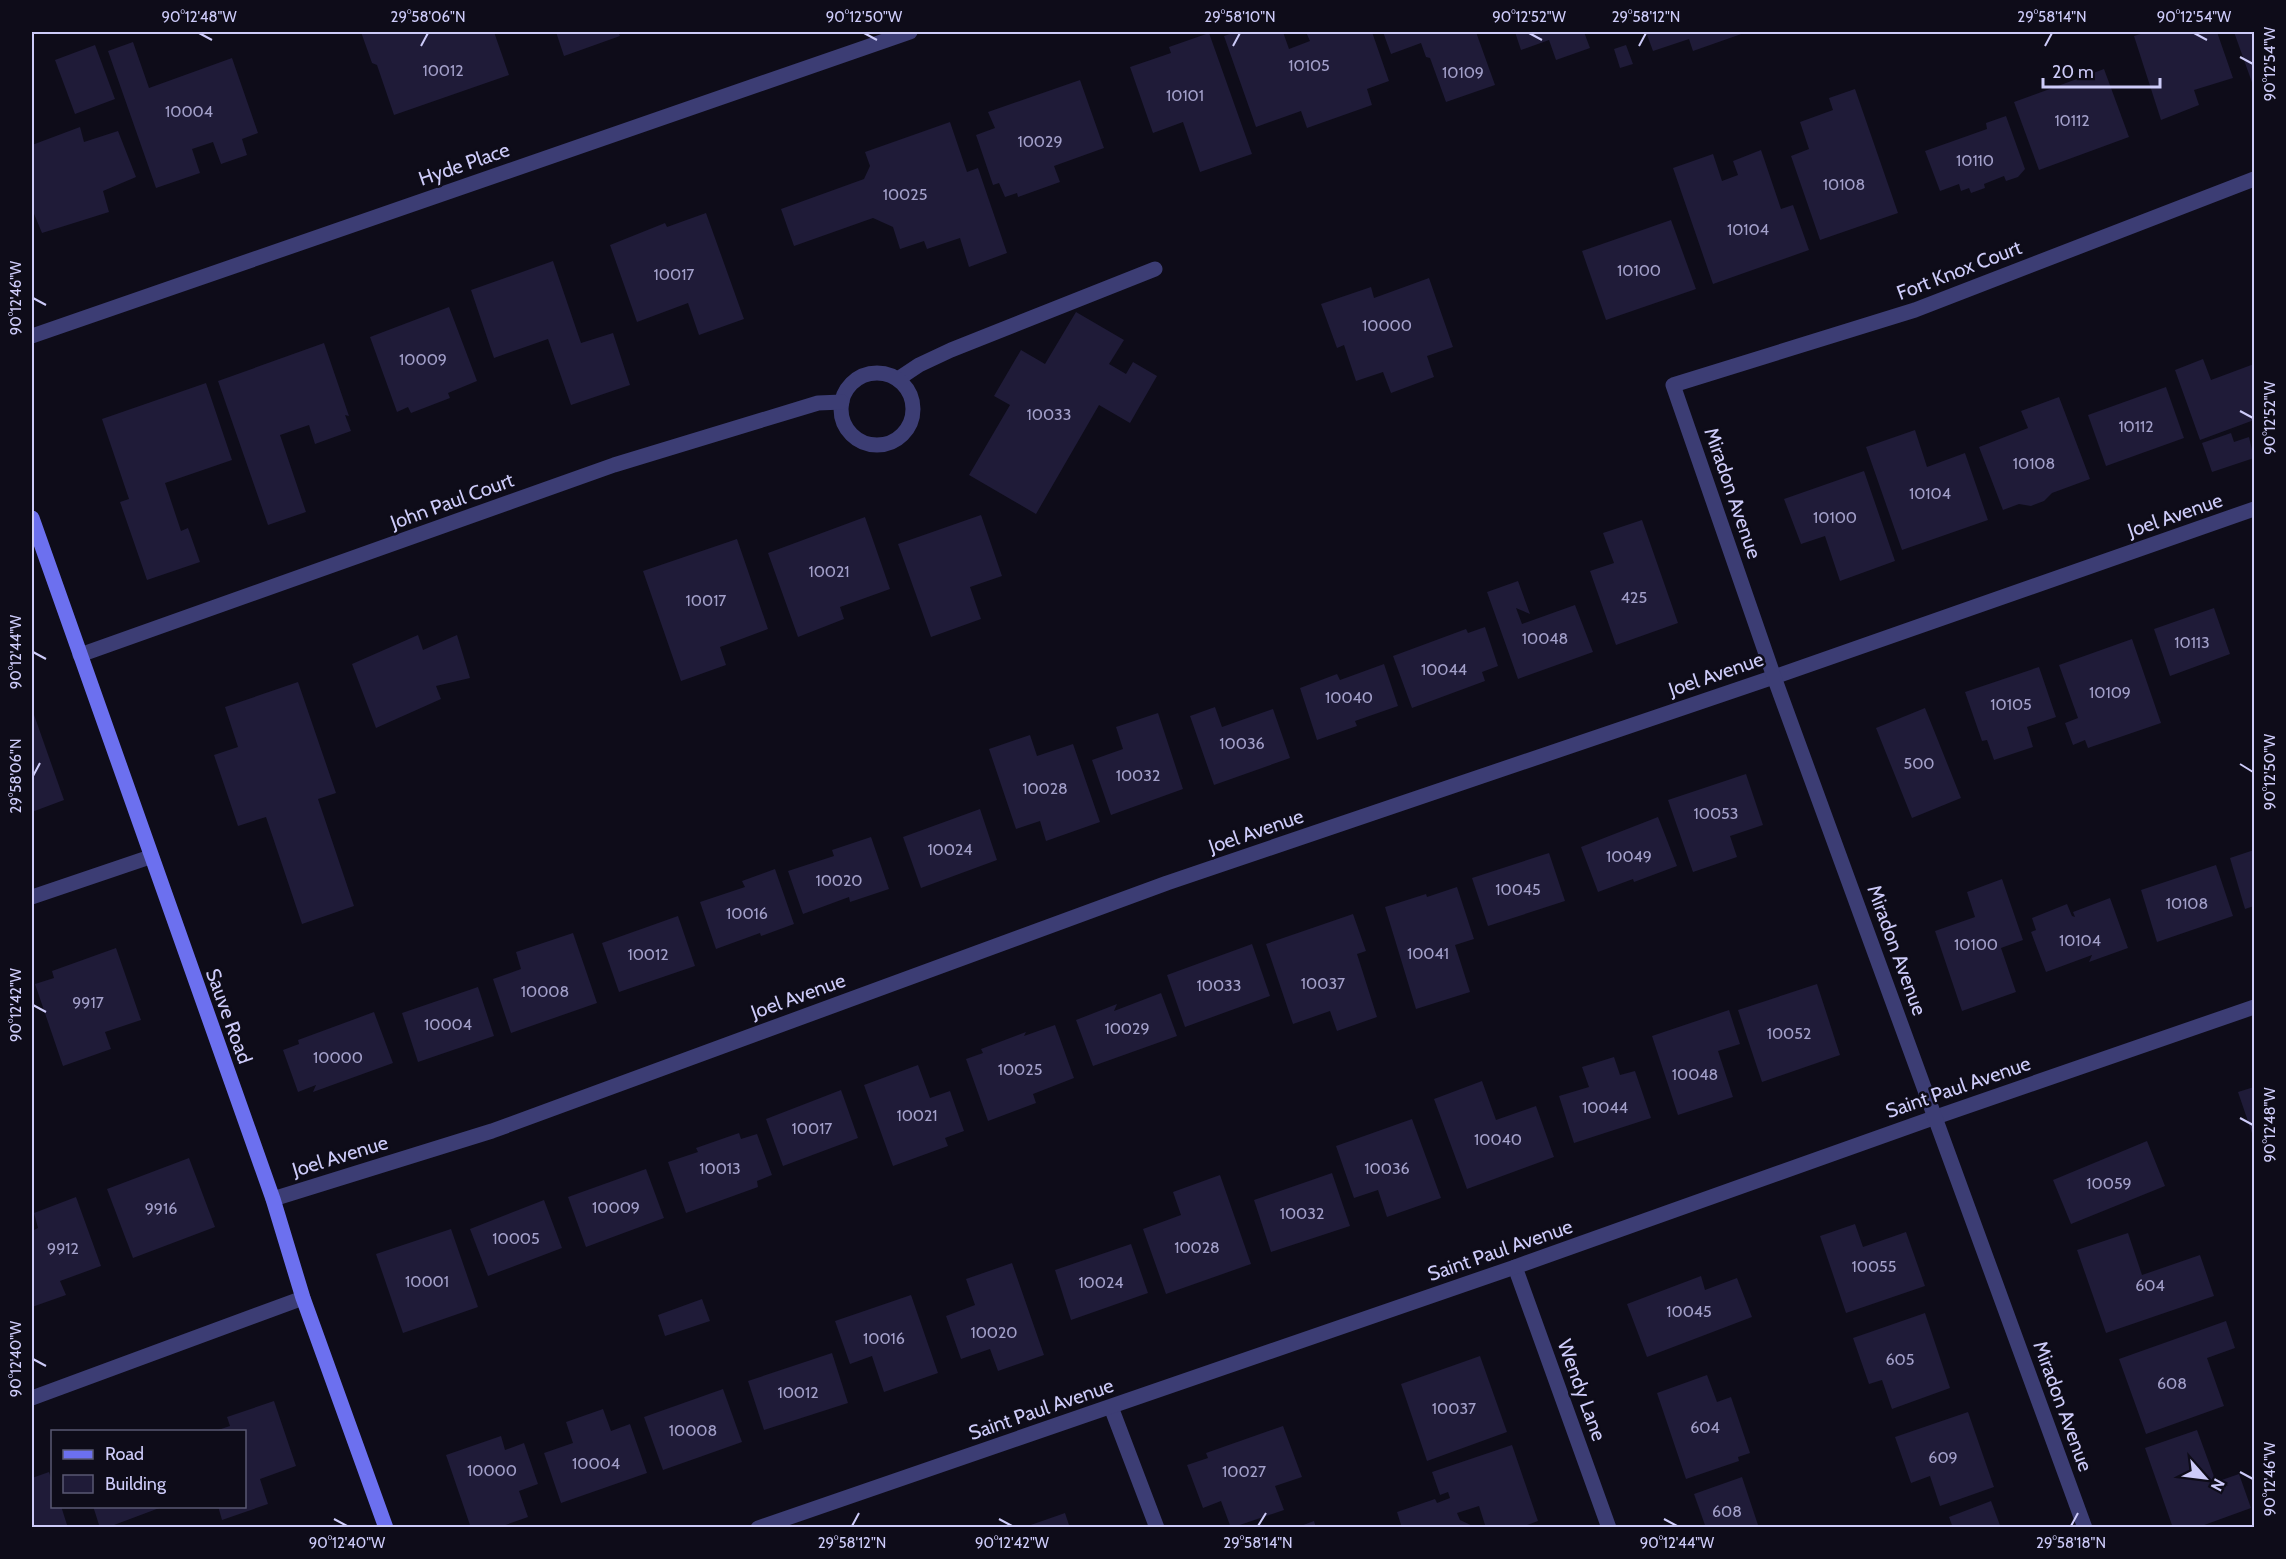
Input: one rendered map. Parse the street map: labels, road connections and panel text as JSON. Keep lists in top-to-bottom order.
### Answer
{
  "streets": {
    "street": [
      "Hyde Place",
      "Fort Knox Court",
      "Miradon Avenue",
      "John Paul Court",
      "Joel Avenue",
      "Sauve Road",
      "Saint Paul Avenue",
      "Wendy Lane"
    ]
  },
  "crossings": [
    ["Fort Knox Court", "Miradon Avenue"],
    ["Miradon Avenue", "Joel Avenue"],
    ["Miradon Avenue", "Saint Paul Avenue"],
    ["John Paul Court", "Sauve Road"],
    ["Joel Avenue", "Sauve Road"],
    ["Saint Paul Avenue", "Wendy Lane"]
  ],
  "house_numbers": [
    "10105",
    "10012",
    "10109",
    "10101",
    "10004",
    "10112",
    "10029",
    "10110",
    "10108",
    "10025",
    "10104",
    "10100",
    "10017",
    "10000",
    "10009",
    "10033",
    "10112",
    "10108",
    "10104",
    "10100",
    "10021",
    "425",
    "10017",
    "10048",
    "10113",
    "10044",
    "10109",
    "10040",
    "10105",
    "10036",
    "500",
    "10032",
    "10028",
    "10053",
    "10024",
    "10049",
    "10020",
    "10045",
    "10108",
    "10016",
    "10104",
    "10100",
    "10041",
    "10012",
    "10037",
    "10033",
    "10008",
    "9917",
    "10004",
    "10029",
    "10052",
    "10000",
    "10025",
    "10048",
    "10044",
    "10021",
    "10017",
    "10040",
    "10013",
    "10036",
    "10059",
    "10009",
    "9916",
    "10032",
    "10005",
    "10028",
    "9912",
    "10055",
    "10001",
    "10024",
    "604",
    "10045",
    "10020",
    "10016",
    "605",
    "608",
    "10012",
    "10037",
    "604",
    "10008",
    "609",
    "10004",
    "10000",
    "10027",
    "608"
  ],
  "legend": ["Road", "Building"],
  "scale_bar": "20 m",
  "north": "bottom right",
  "coordinates": [
    "90°12'48\"W",
    "29°58'06\"N",
    "90°12'50\"W",
    "29°58'10\"N",
    "90°12'52\"W",
    "29°58'12\"N",
    "29°58'14\"N",
    "90°12'54\"W",
    "90°12'46\"W",
    "90°12'44\"W",
    "90°12'42\"W",
    "90°12'40\"W",
    "29°58'18\"N"
  ]
}
